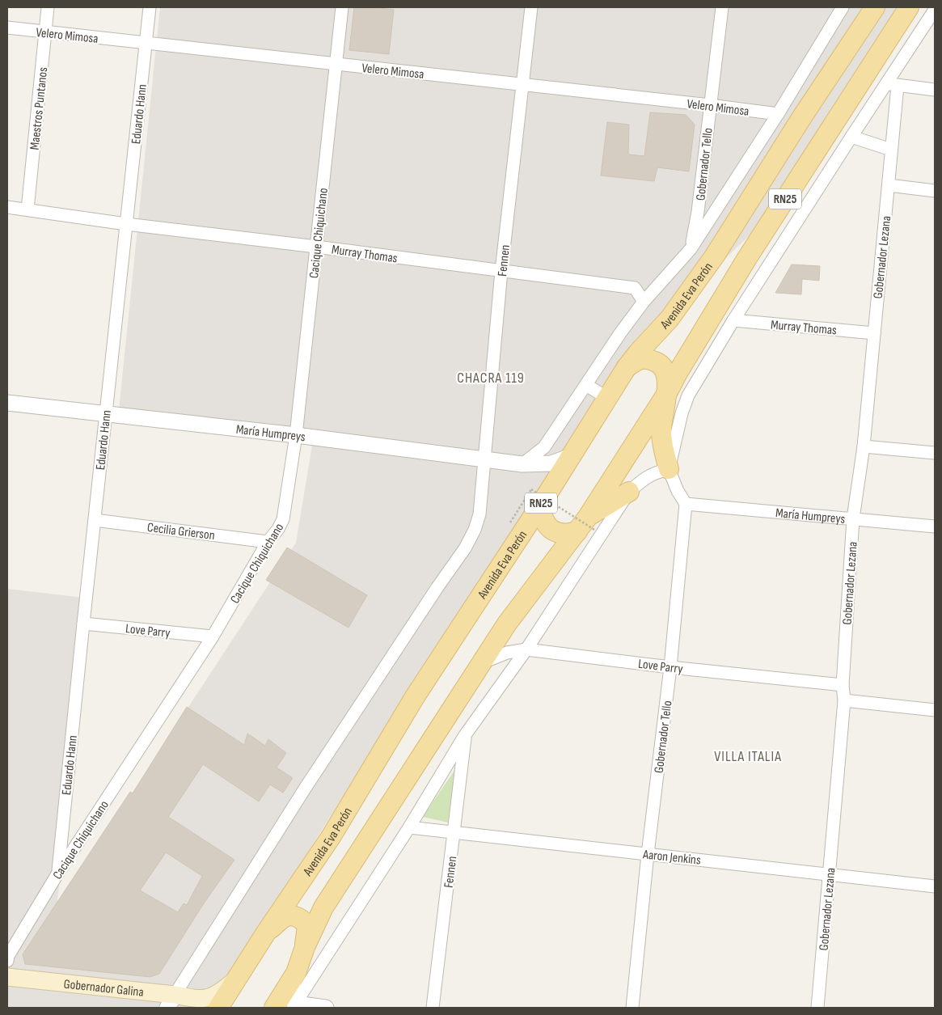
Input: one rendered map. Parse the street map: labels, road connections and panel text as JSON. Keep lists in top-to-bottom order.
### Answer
{
  "streets": {
    "main road": ["RN25", "Avenida Eva Perón", "Gobernador Galina"],
    "street": [
      "Velero Mimosa",
      "Maestros Puntanos",
      "Eduardo Hann",
      "Gobernador Tello",
      "Cacique Chiquichano",
      "Murray Thomas",
      "Gobernador Lezana",
      "Fennen",
      "María Humpreys",
      "Cecilia Grierson",
      "Love Parry",
      "Aaron Jenkins"
    ]
  },
  "crossings": [
    ["Velero Mimosa", "Maestros Puntanos"],
    ["Velero Mimosa", "Eduardo Hann"],
    ["Velero Mimosa", "Gobernador Tello"],
    ["Velero Mimosa", "Cacique Chiquichano"],
    ["Velero Mimosa", "Fennen"],
    ["Velero Mimosa", "Avenida Eva Perón"],
    ["Maestros Puntanos", "Murray Thomas"],
    ["Eduardo Hann", "Cacique Chiquichano"],
    ["Eduardo Hann", "Murray Thomas"],
    ["Eduardo Hann", "María Humpreys"],
    ["Eduardo Hann", "Cecilia Grierson"],
    ["Eduardo Hann", "Love Parry"],
    ["Gobernador Tello", "Avenida Eva Perón"],
    ["Gobernador Tello", "María Humpreys"],
    ["Gobernador Tello", "Love Parry"],
    ["Gobernador Tello", "Aaron Jenkins"],
    ["RN25", "Love Parry"],
    ["Cacique Chiquichano", "Murray Thomas"],
    ["Cacique Chiquichano", "María Humpreys"],
    ["Cacique Chiquichano", "Cecilia Grierson"],
    ["Cacique Chiquichano", "Love Parry"],
    ["Murray Thomas", "Gobernador Lezana"],
    ["Murray Thomas", "Fennen"],
    ["Murray Thomas", "Avenida Eva Perón"],
    ["Gobernador Lezana", "María Humpreys"],
    ["Gobernador Lezana", "Love Parry"],
    ["Gobernador Lezana", "Aaron Jenkins"],
    ["Fennen", "María Humpreys"],
    ["Fennen", "Aaron Jenkins"],
    ["Fennen", "Gobernador Galina"],
    ["Avenida Eva Perón", "María Humpreys"]
  ],
  "districts": ["CHACRA 119", "VILLA ITALIA"]
}
